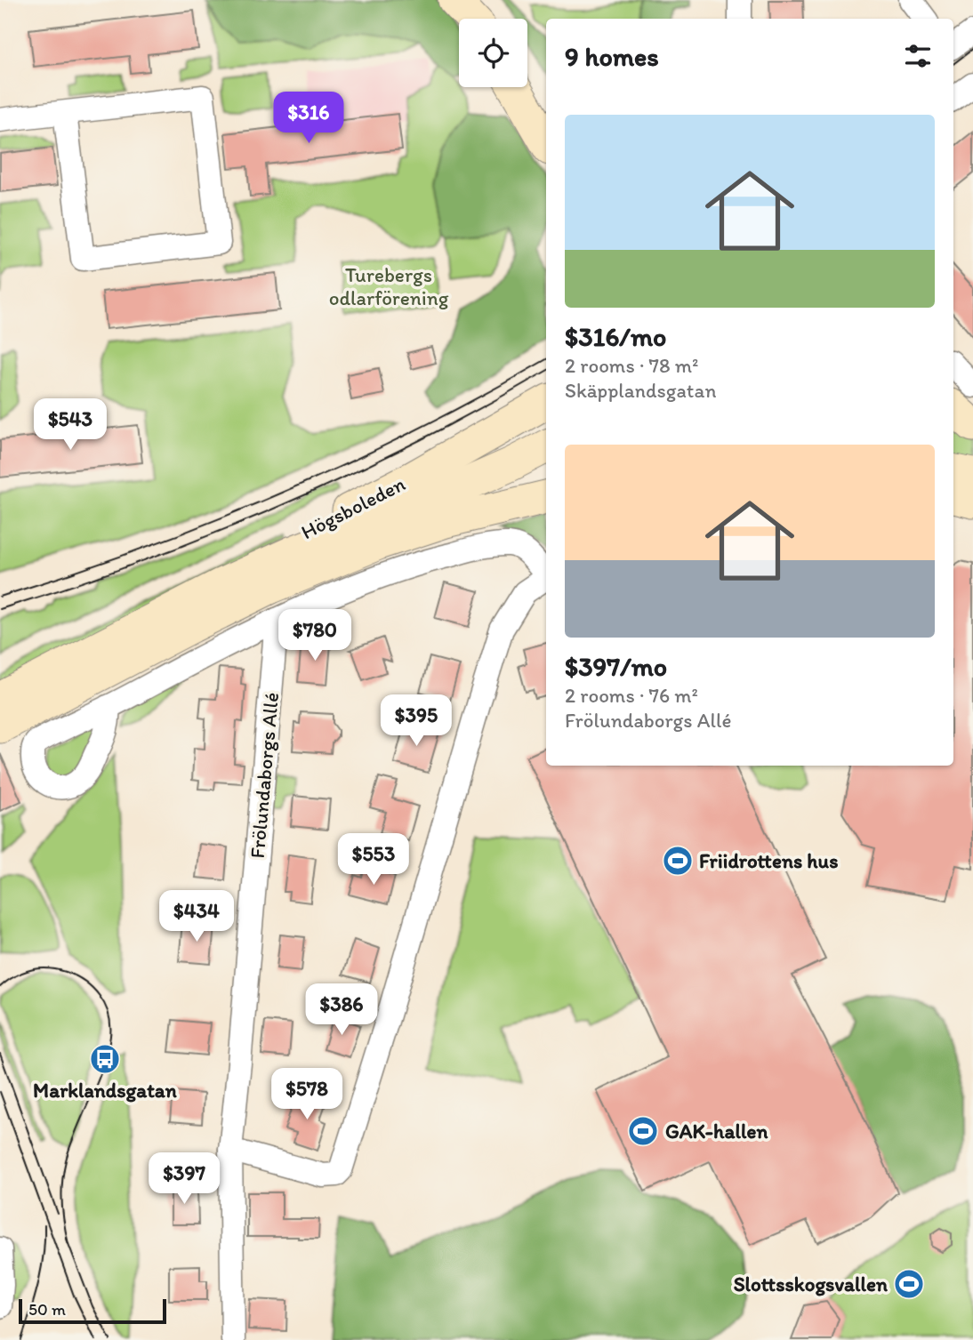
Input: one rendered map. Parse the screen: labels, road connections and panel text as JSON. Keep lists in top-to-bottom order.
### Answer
{
  "streets": {
    "main road": ["Högsboleden"],
    "street": ["Frölundaborgs Allé"]
  },
  "parks": ["Turebergs odlarförening"],
  "places": {
    "sports": ["Friidrottens hus", "GAK-hallen", "Slottsskogsvallen"],
    "bus stop": ["Marklandsgatan"]
  },
  "scale_bar": "50 m",
  "page": {
    "heading": "9 homes",
    "price": [
      "$316",
      "$543",
      "$780",
      "$395",
      "$553",
      "$434",
      "$386",
      "$578",
      "$397"
    ],
    "list": [
      {
        "name": "$316/mo",
        "note": "2 rooms · 78 m² · Skäpplandsgatan"
      },
      {
        "name": "$397/mo",
        "note": "2 rooms · 76 m² · Frölundaborgs Allé"
      }
    ],
    "scale": "50 m"
  }
}
